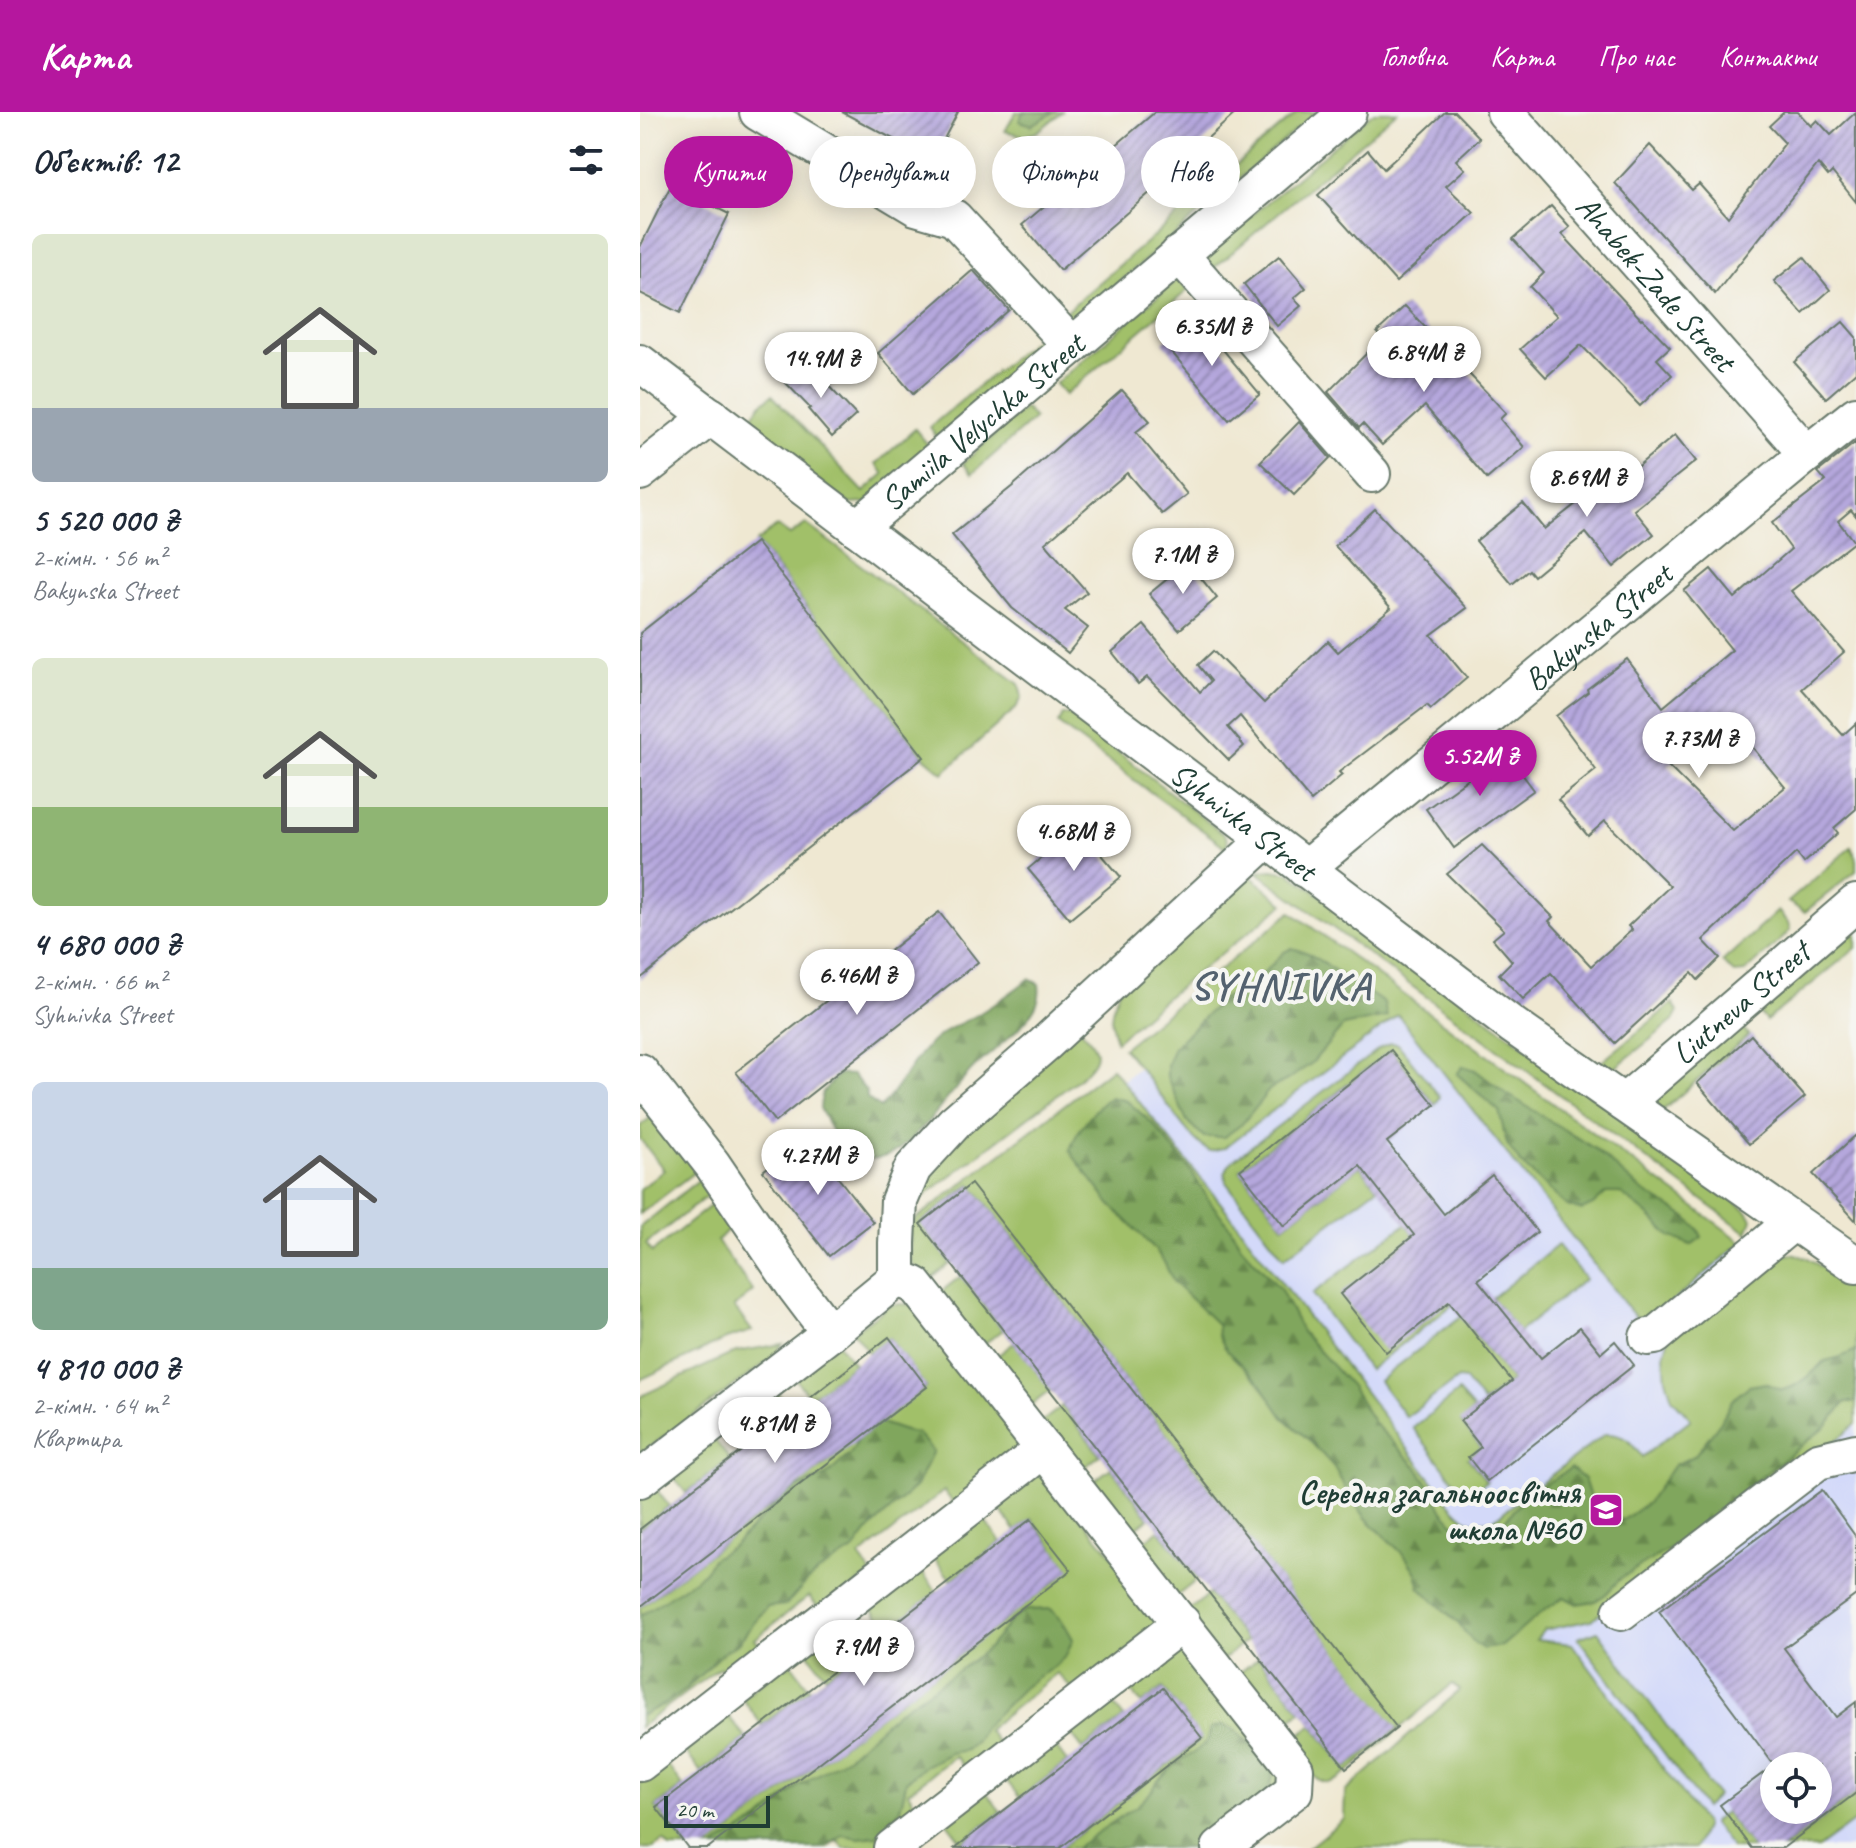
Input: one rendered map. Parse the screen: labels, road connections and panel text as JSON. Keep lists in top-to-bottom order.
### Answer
{
  "streets": {
    "street": [
      "Ahabek-Zade Street",
      "Samiila Velychka Street",
      "Bakynska Street",
      "Syhnivka Street",
      "Liutneva Street"
    ]
  },
  "crossings": [
    ["Ahabek-Zade Street", "Bakynska Street"],
    ["Samiila Velychka Street", "Syhnivka Street"],
    ["Bakynska Street", "Syhnivka Street"],
    ["Syhnivka Street", "Liutneva Street"]
  ],
  "districts": ["SYHNIVKA"],
  "places": {
    "school or university": ["Середня загальноосвітня школа №60"]
  },
  "scale_bar": "20 m",
  "page": {
    "header": "Карта",
    "nav": [
      "Головна",
      "Карта",
      "Про нас",
      "Контакти"
    ],
    "heading": "Об’єктів: 12",
    "chip": [
      "Купити",
      "Орендувати",
      "Фільтри",
      "Нове"
    ],
    "list": [
      {
        "name": "5 520 000 ₴",
        "note": "2-кімн. · 56 m² · Bakynska Street"
      },
      {
        "name": "4 680 000 ₴",
        "note": "2-кімн. · 66 m² · Syhnivka Street"
      },
      {
        "name": "4 810 000 ₴",
        "note": "2-кімн. · 64 m² · Квартира"
      }
    ],
    "price": [
      "6.35M ₴",
      "6.84M ₴",
      "14.9M ₴",
      "8.69M ₴",
      "7.1M ₴",
      "7.73M ₴",
      "5.52M ₴",
      "4.68M ₴",
      "6.46M ₴",
      "4.27M ₴",
      "4.81M ₴",
      "7.9M ₴"
    ],
    "scale": "20 m"
  }
}
